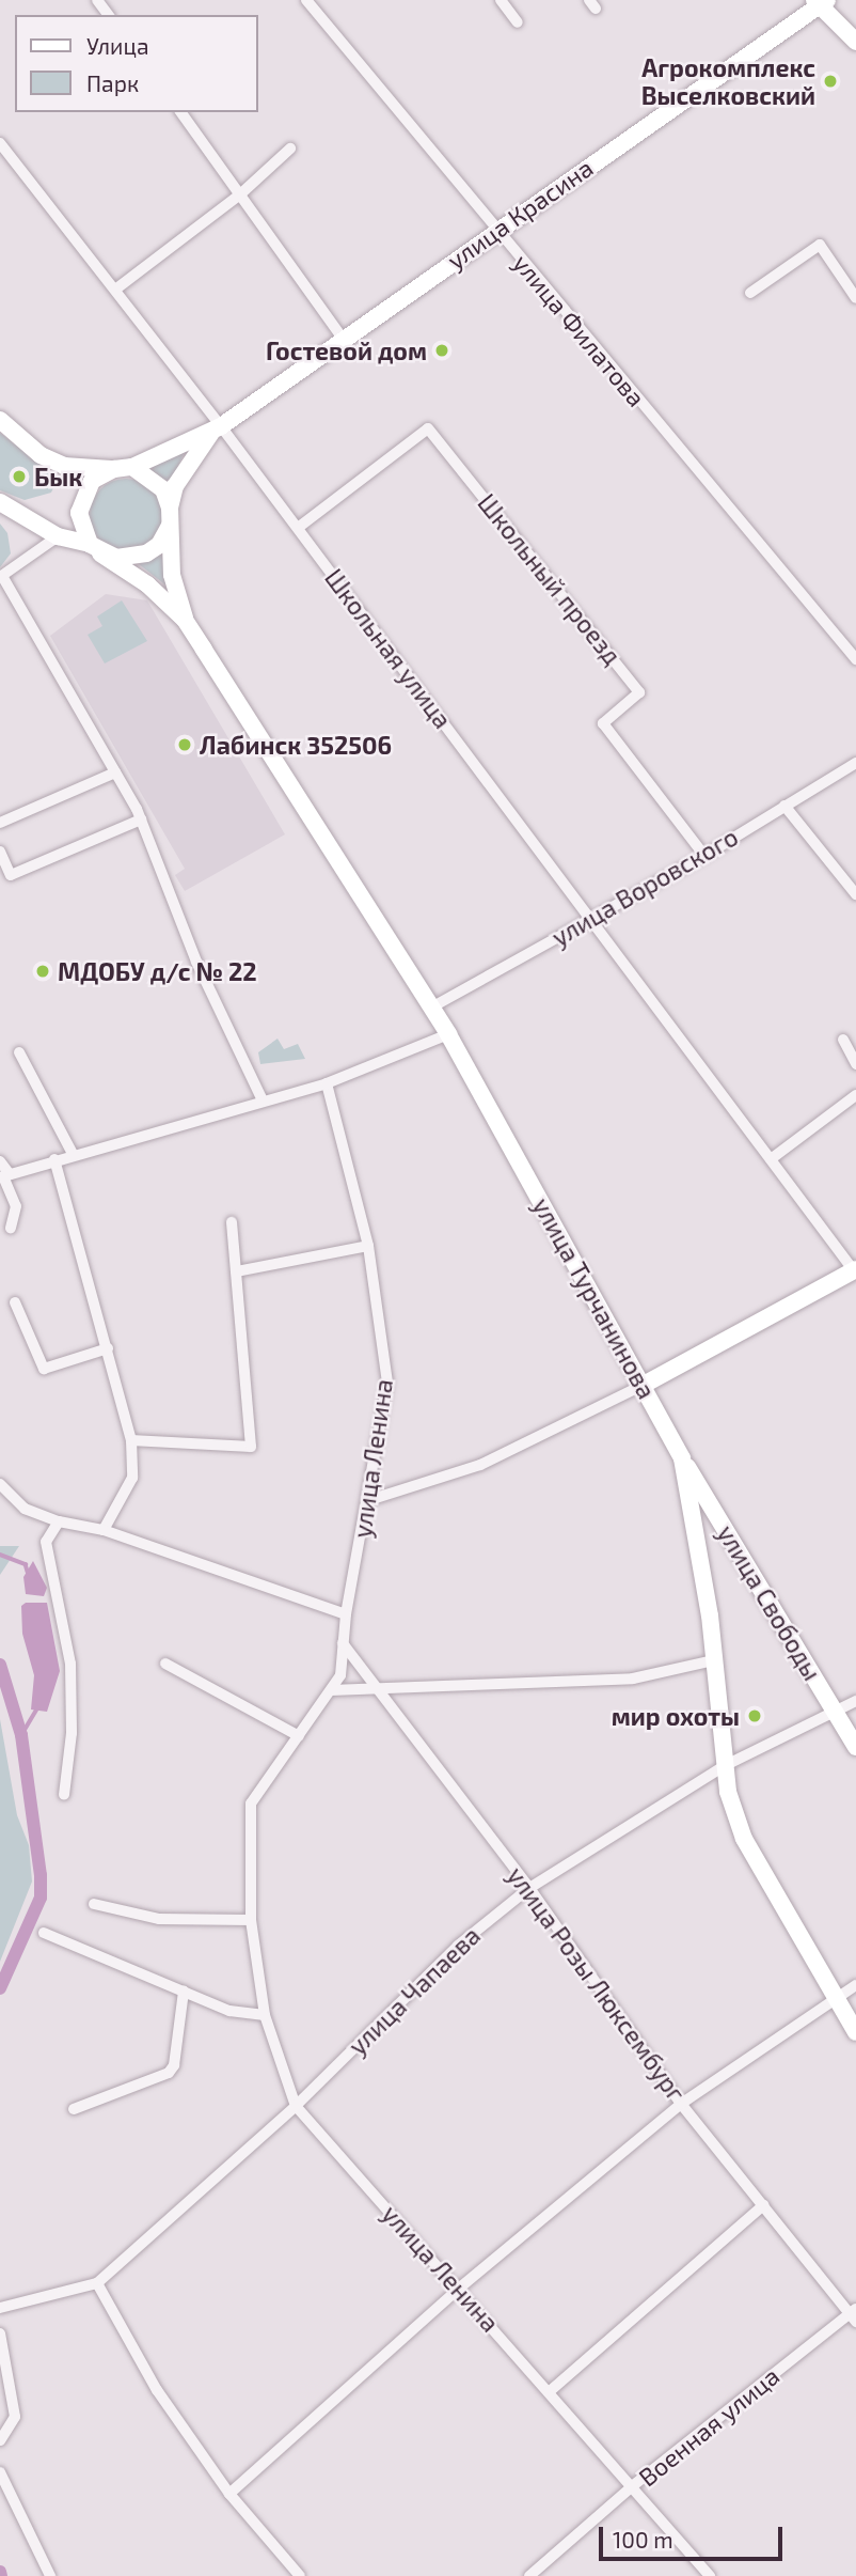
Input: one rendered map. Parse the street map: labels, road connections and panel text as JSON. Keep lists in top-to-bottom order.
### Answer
{
  "streets": {
    "street": [
      "улица Красина",
      "улица Филатова",
      "Школьный проезд",
      "Школьная улица",
      "улица Воровского",
      "улица Турчанинова",
      "улица Ленина",
      "улица Свободы",
      "улица Розы Люксембург",
      "улица Чапаева",
      "Военная улица"
    ]
  },
  "crossings": [
    ["улица Красина", "улица Филатова"],
    ["улица Красина", "Школьная улица"],
    ["улица Красина", "улица Турчанинова"],
    ["Школьный проезд", "Школьная улица"],
    ["Школьный проезд", "улица Воровского"],
    ["Школьная улица", "улица Воровского"],
    ["улица Воровского", "улица Турчанинова"],
    ["улица Турчанинова", "улица Свободы"],
    ["улица Турчанинова", "улица Чапаева"],
    ["улица Ленина", "улица Розы Люксембург"],
    ["улица Ленина", "улица Чапаева"],
    ["улица Ленина", "Военная улица"],
    ["улица Свободы", "улица Чапаева"],
    ["улица Розы Люксембург", "улица Чапаева"],
    ["улица Розы Люксембург", "Военная улица"]
  ],
  "places": [
    "Агрокомплекс Выселковский",
    "Гостевой дом",
    "Бык",
    "Лабинск 352506",
    "МДОБУ д/с № 22",
    "мир охоты"
  ],
  "legend": ["Улица", "Парк"],
  "scale_bar": "100 m"
}
